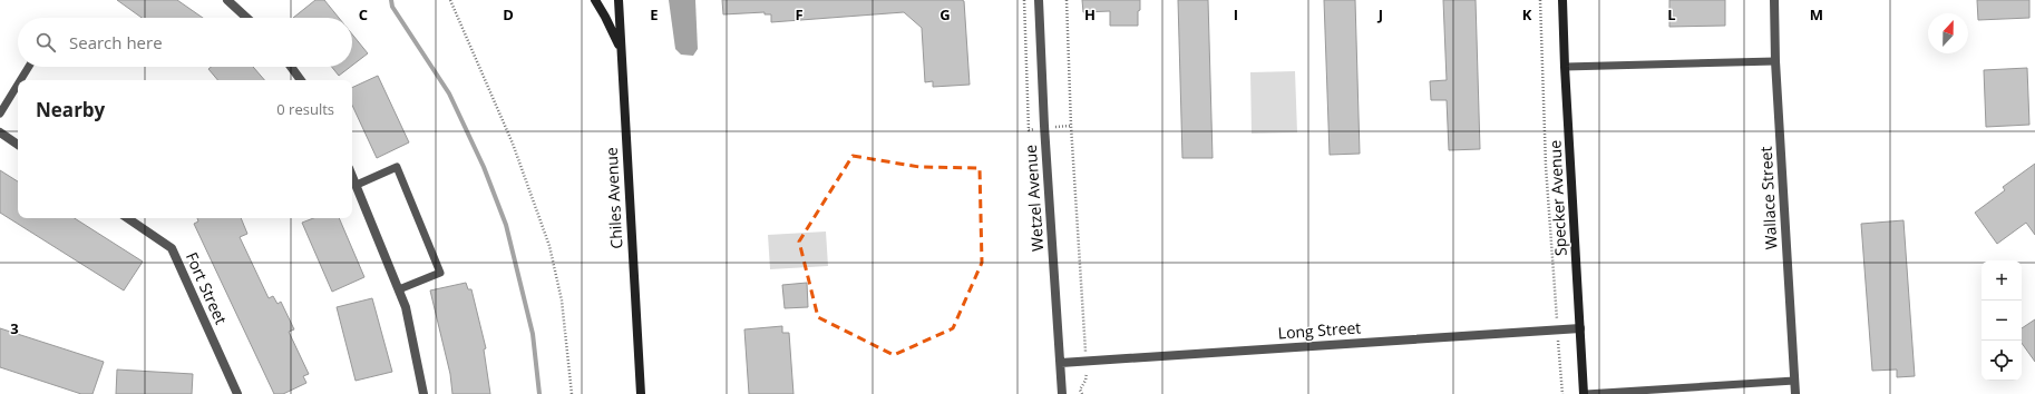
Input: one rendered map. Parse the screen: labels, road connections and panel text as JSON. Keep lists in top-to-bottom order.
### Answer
{
  "streets": {
    "street": [
      "Chiles Avenue",
      "Wetzel Avenue",
      "Specker Avenue",
      "Wallace Street",
      "Fort Street",
      "Long Street"
    ]
  },
  "crossings": [
    ["Wetzel Avenue", "Long Street"],
    ["Specker Avenue", "Long Street"]
  ],
  "north": "top",
  "page": {
    "search": "Search here",
    "heading": ["Nearby", "0 results"],
    "map_buttons": ["+", "−"]
  },
  "grid": {
    "columns": [
      "C",
      "D",
      "E",
      "F",
      "G",
      "H",
      "I",
      "J",
      "K",
      "L",
      "M"
    ],
    "rows": ["3"]
  }
}
